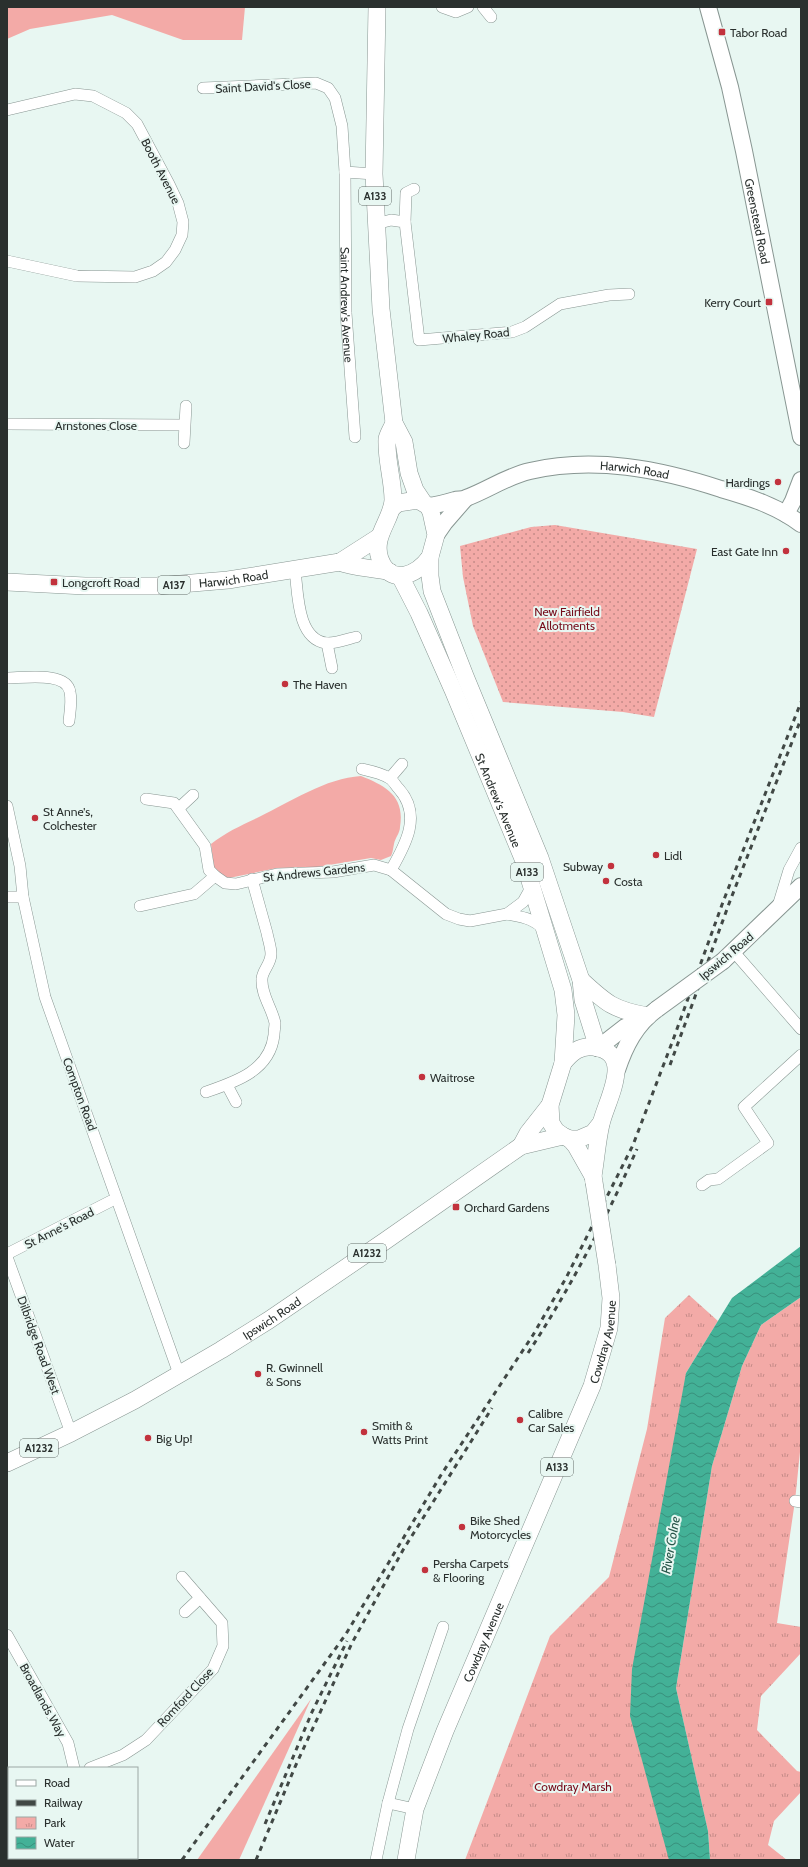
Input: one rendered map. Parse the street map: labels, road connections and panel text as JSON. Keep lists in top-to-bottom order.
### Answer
{
  "streets": {
    "main road": [
      "A133",
      "Harwich Road",
      "A137",
      "St Andrew's Avenue",
      "Ipswich Road",
      "A1232",
      "Cowdray Avenue"
    ],
    "street": [
      "Saint David's Close",
      "Booth Avenue",
      "Greenstead Road",
      "Saint Andrew's Avenue",
      "Whaley Road",
      "Arnstones Close",
      "St Andrews Gardens",
      "Compton Road",
      "St Anne's Road",
      "Dilbridge Road West",
      "Romford Close",
      "Broadlands Way"
    ]
  },
  "crossings": [
    ["Saint David's Close", "Saint Andrew's Avenue"],
    ["A133", "Harwich Road"],
    ["A133", "St Andrew's Avenue"],
    ["A133", "Ipswich Road"],
    ["A133", "Cowdray Avenue"],
    ["Harwich Road", "St Andrew's Avenue"],
    ["St Andrew's Avenue", "St Andrews Gardens"],
    ["St Andrew's Avenue", "Ipswich Road"],
    ["St Andrew's Avenue", "Cowdray Avenue"],
    ["Ipswich Road", "Compton Road"],
    ["Ipswich Road", "Cowdray Avenue"],
    ["Ipswich Road", "Dilbridge Road West"],
    ["St Anne's Road", "Dilbridge Road West"]
  ],
  "water": ["River Colne"],
  "parks": ["New Fairfield Allotments", "Cowdray Marsh"],
  "places": {
    "transit": [
      "Tabor Road",
      "Kerry Court",
      "Longcroft Road",
      "Orchard Gardens"
    ],
    "other": [
      "Hardings",
      "East Gate Inn",
      "The Haven",
      "St Anne's, Colchester",
      "Lidl",
      "Subway",
      "Costa",
      "Waitrose",
      "R. Gwinnell & Sons",
      "Calibre Car Sales",
      "Smith & Watts Print",
      "Big Up!",
      "Bike Shed Motorcycles",
      "Persha Carpets & Flooring"
    ]
  },
  "legend": [
    "Road",
    "Railway",
    "Park",
    "Water"
  ]
}
